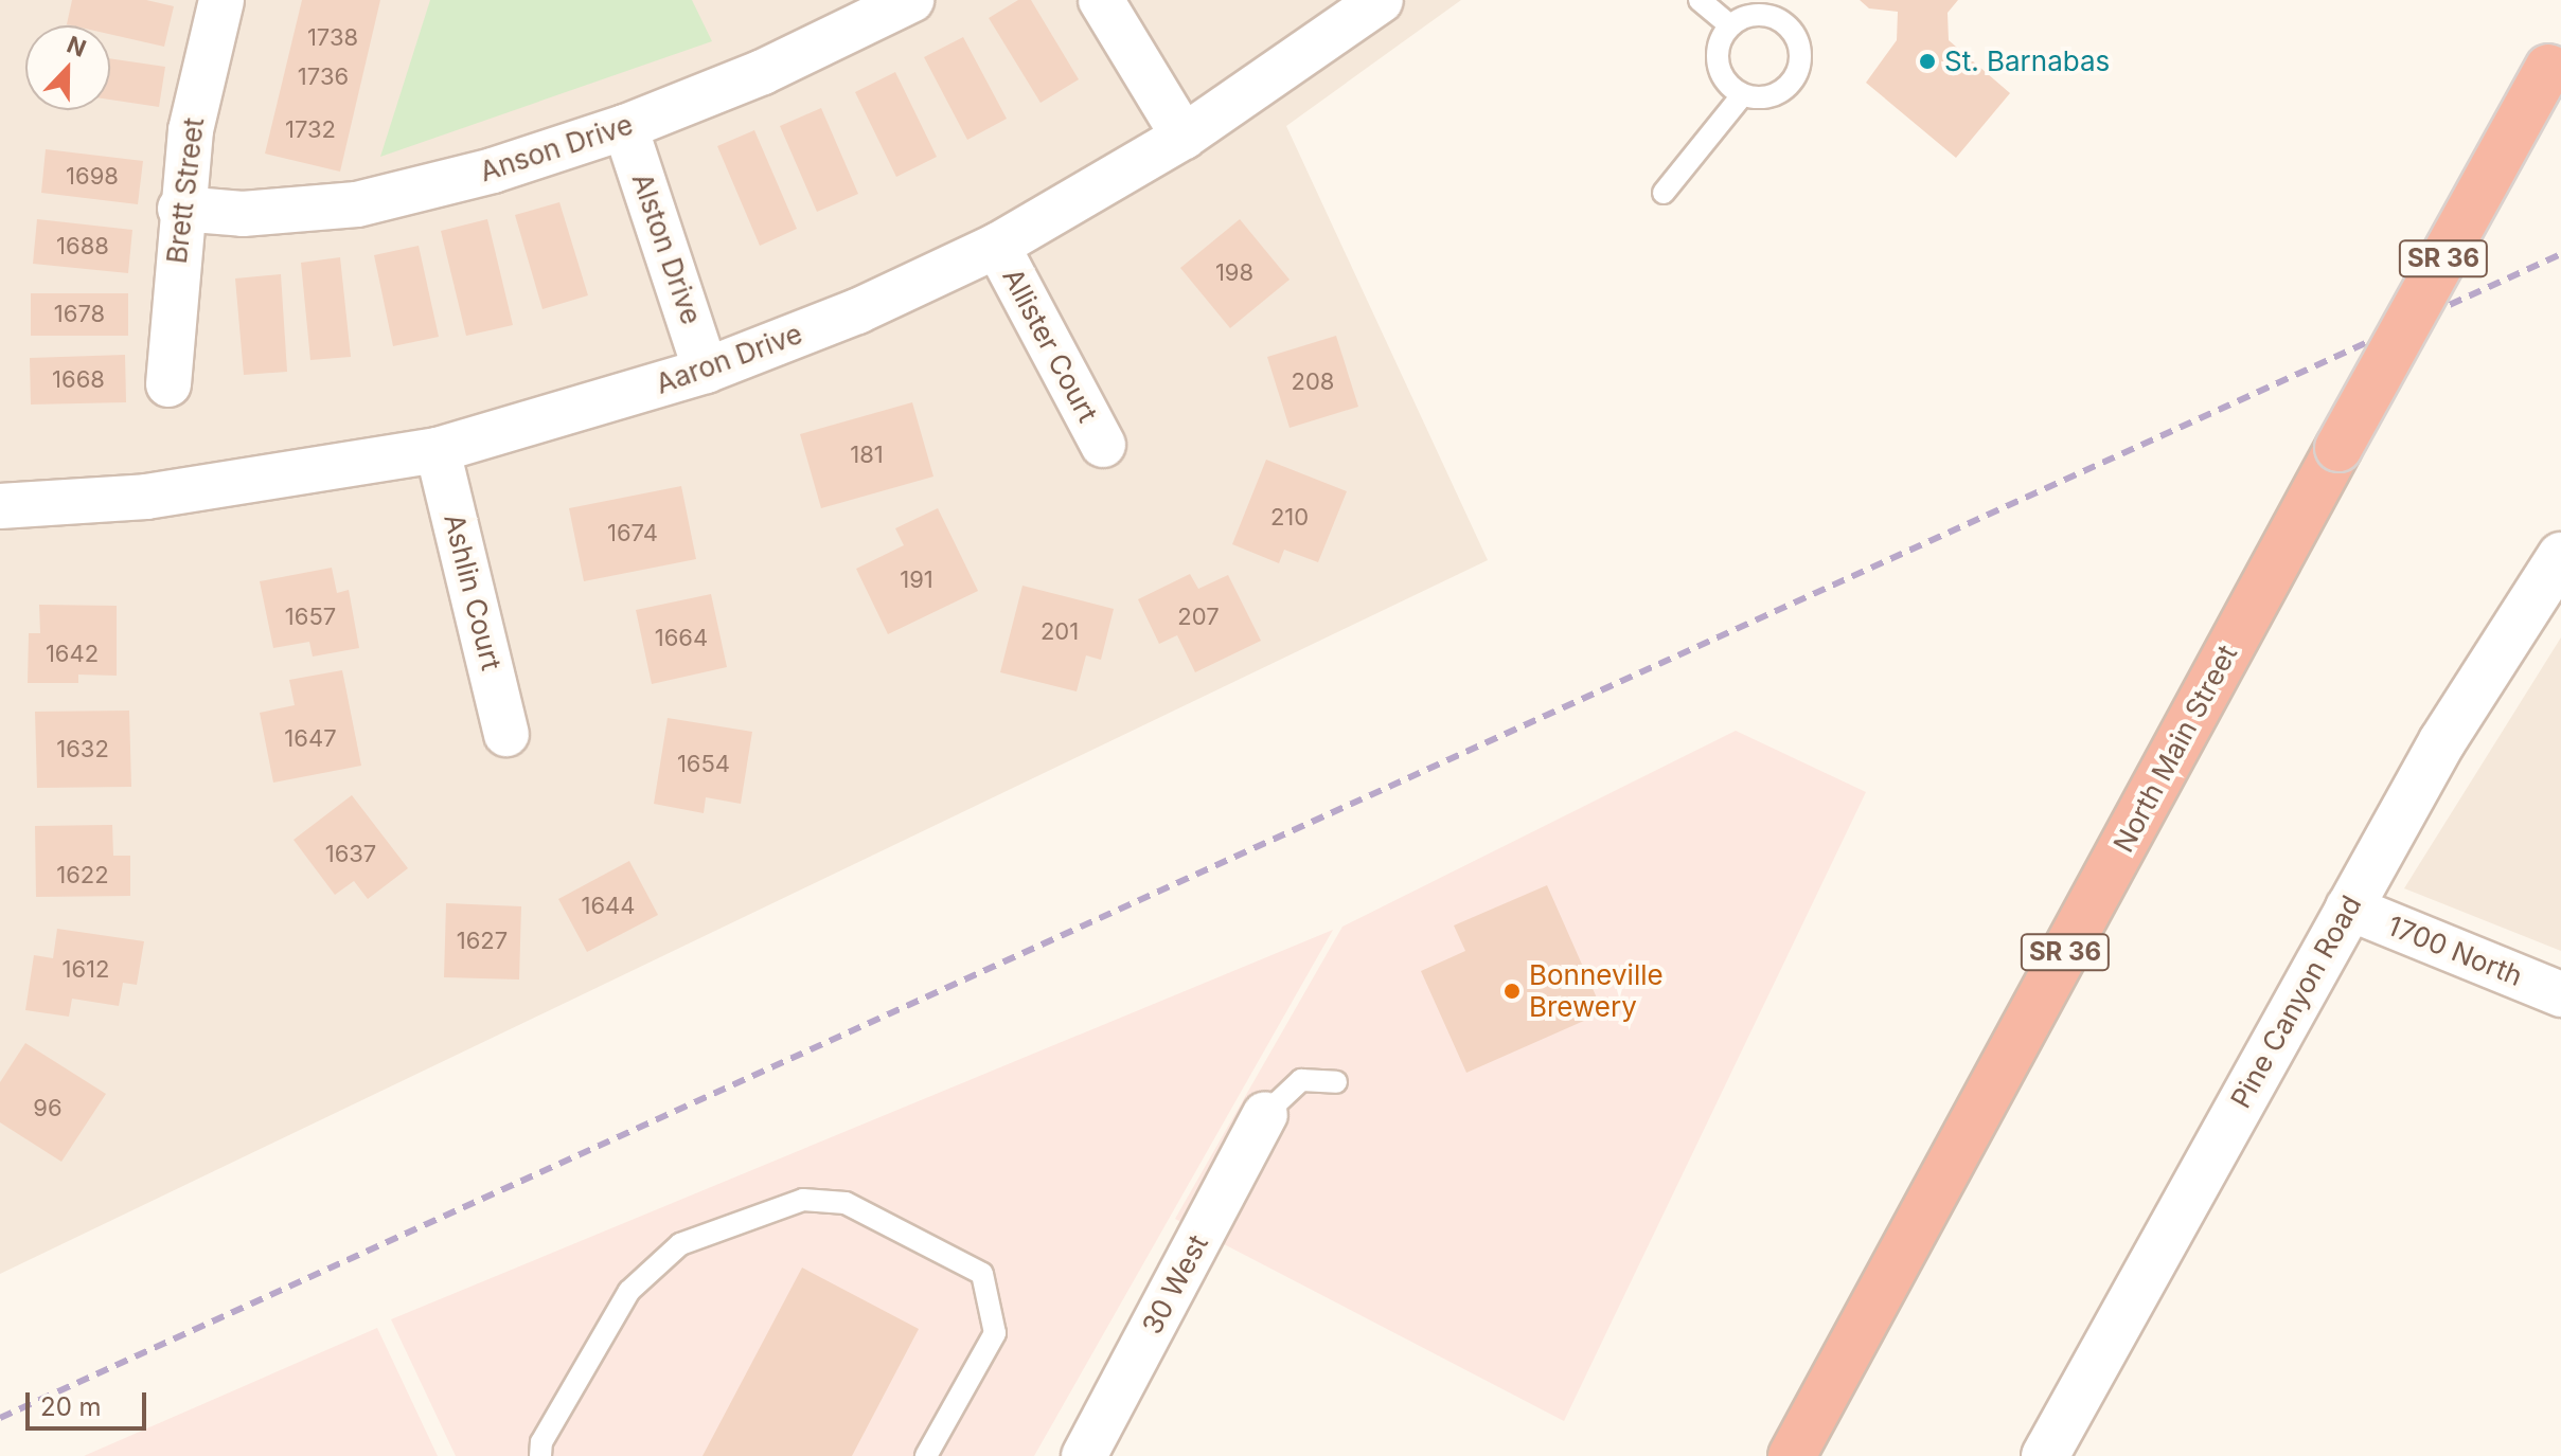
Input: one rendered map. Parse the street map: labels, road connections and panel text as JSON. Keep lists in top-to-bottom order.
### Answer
{
  "streets": {
    "highway": ["SR 36", "North Main Street"],
    "street": [
      "Anson Drive",
      "Brett Street",
      "Alston Drive",
      "Allister Court",
      "Aaron Drive",
      "Ashlin Court",
      "1700 North",
      "Pine Canyon Road",
      "30 West"
    ]
  },
  "crossings": [
    ["Anson Drive", "Brett Street"],
    ["Anson Drive", "Alston Drive"],
    ["Alston Drive", "Aaron Drive"],
    ["Allister Court", "Aaron Drive"],
    ["Aaron Drive", "Ashlin Court"],
    ["1700 North", "Pine Canyon Road"]
  ],
  "places": ["St. Barnabas", "Bonneville Brewery"],
  "house_numbers": [
    "1738",
    "1736",
    "1732",
    "1698",
    "1688",
    "198",
    "1678",
    "1668",
    "208",
    "181",
    "210",
    "1674",
    "191",
    "1657",
    "207",
    "201",
    "1664",
    "1642",
    "1647",
    "1632",
    "1654",
    "1637",
    "1622",
    "1644",
    "1627",
    "1612",
    "96"
  ],
  "scale_bar": "20 m",
  "north": "top"
}
